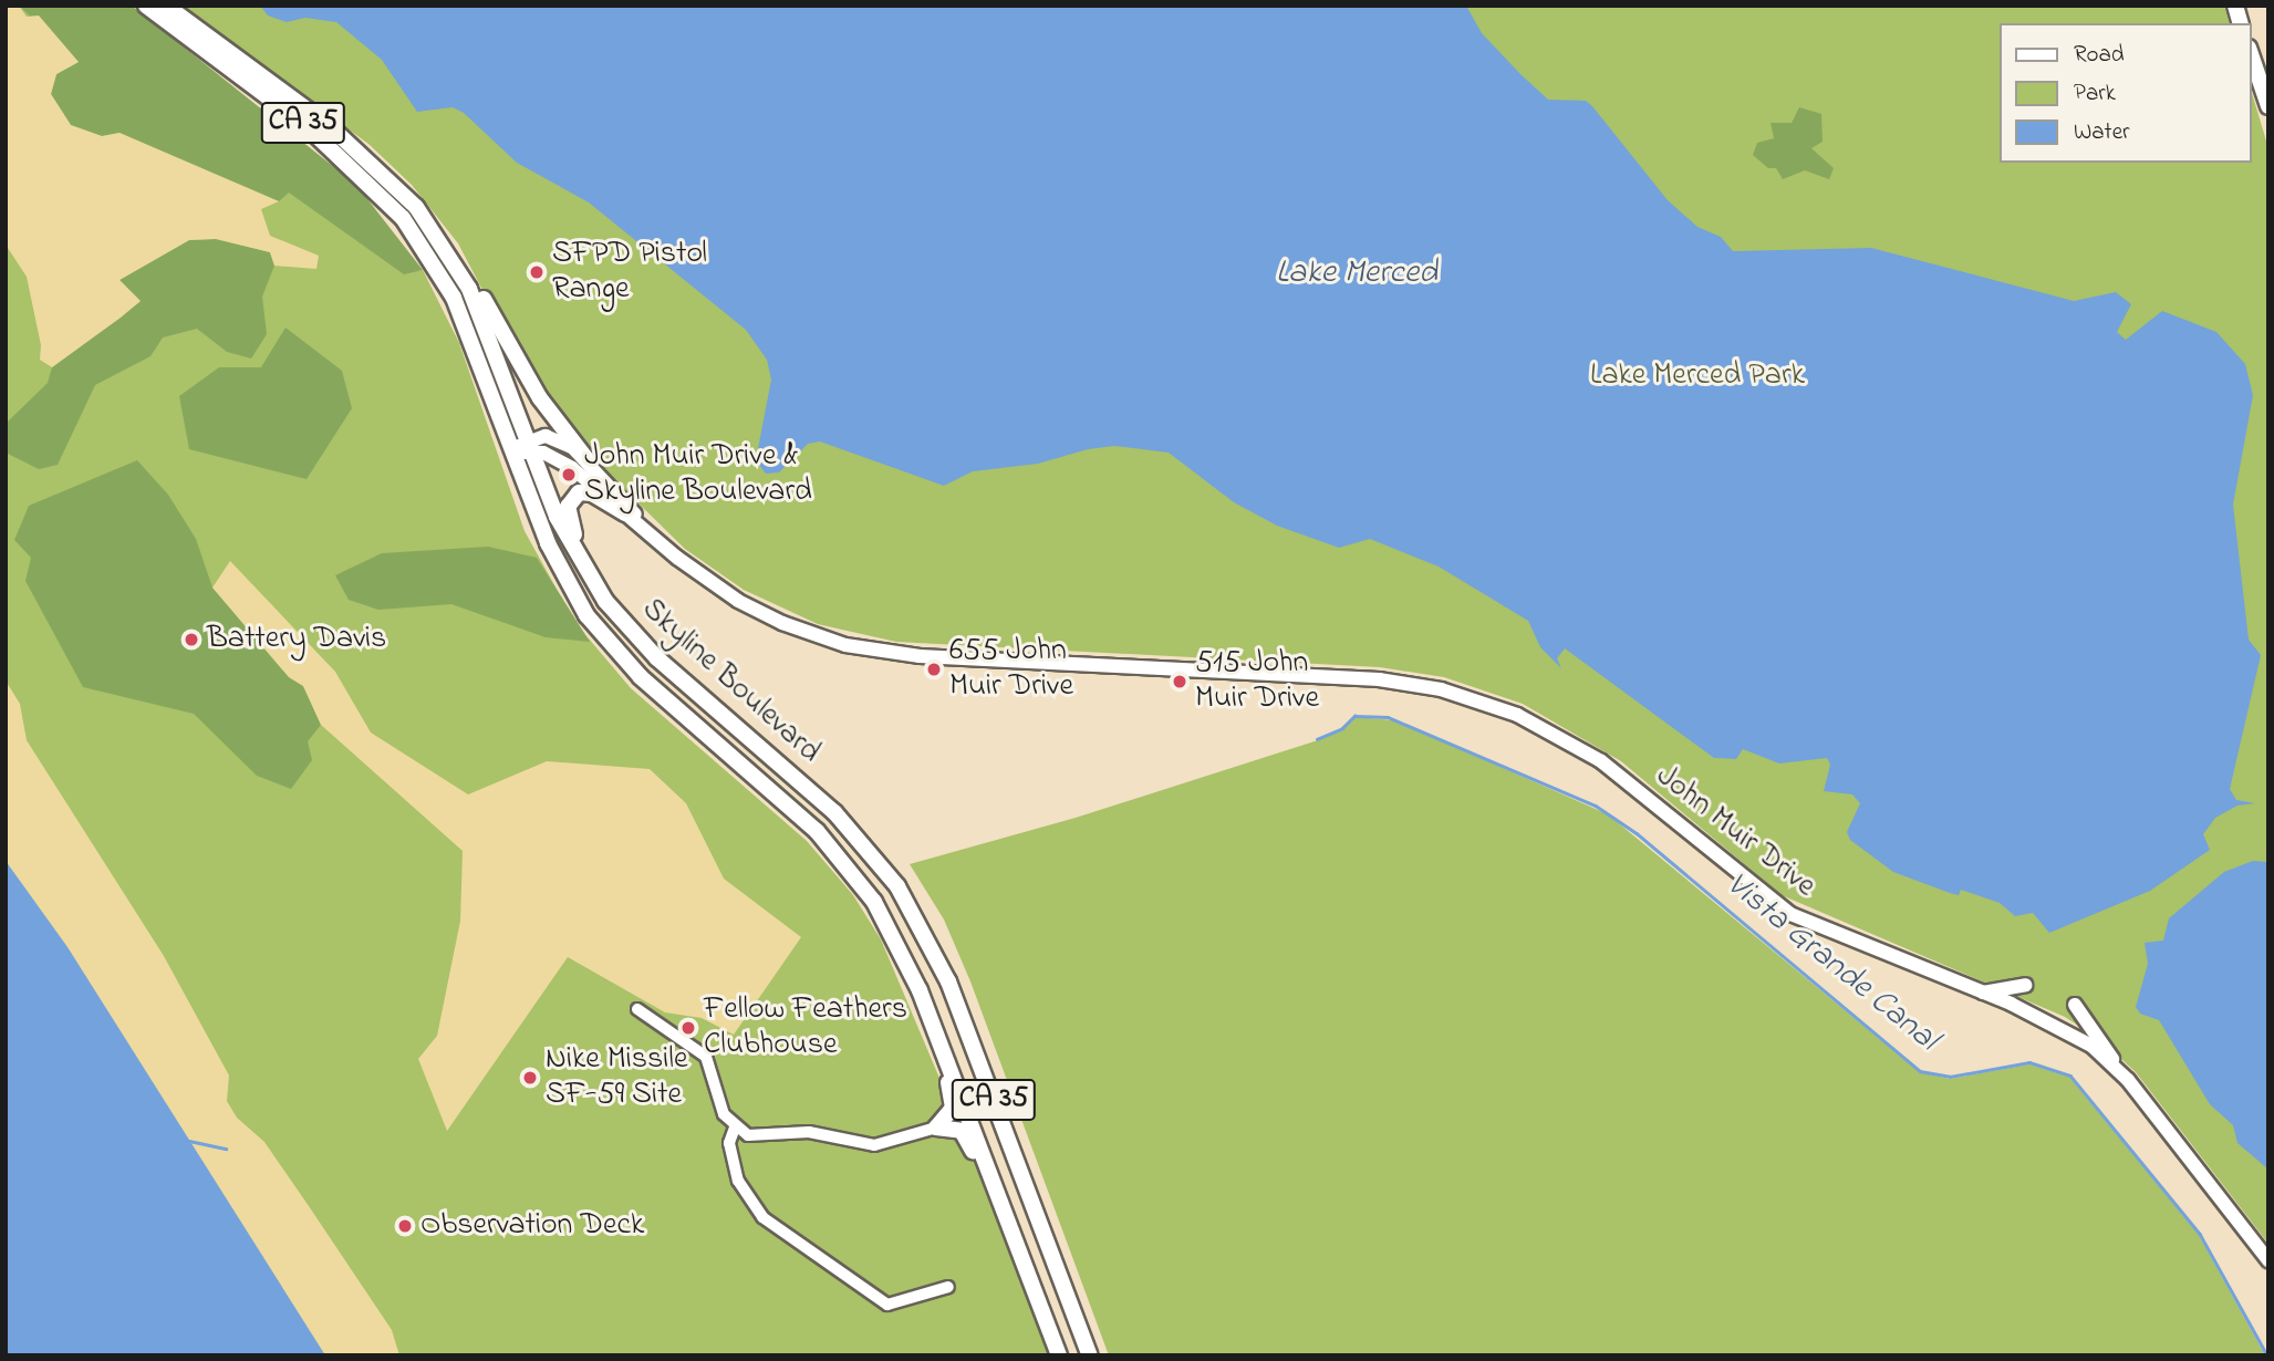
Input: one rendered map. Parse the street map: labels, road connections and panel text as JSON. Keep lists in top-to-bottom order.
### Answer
{
  "streets": {
    "main road": ["CA 35", "Skyline Boulevard"],
    "street": ["John Muir Drive"]
  },
  "crossings": [
    ["Skyline Boulevard", "John Muir Drive"]
  ],
  "water": ["Lake Merced", "Vista Grande Canal"],
  "parks": ["Lake Merced Park"],
  "places": [
    "SFPD Pistol Range",
    "John Muir Drive & Skyline Boulevard",
    "Battery Davis",
    "655 John Muir Drive",
    "515 John Muir Drive",
    "Fellow Feathers Clubhouse",
    "Nike Missile SF-59 Site",
    "Observation Deck"
  ],
  "legend": ["Road", "Park", "Water"]
}
